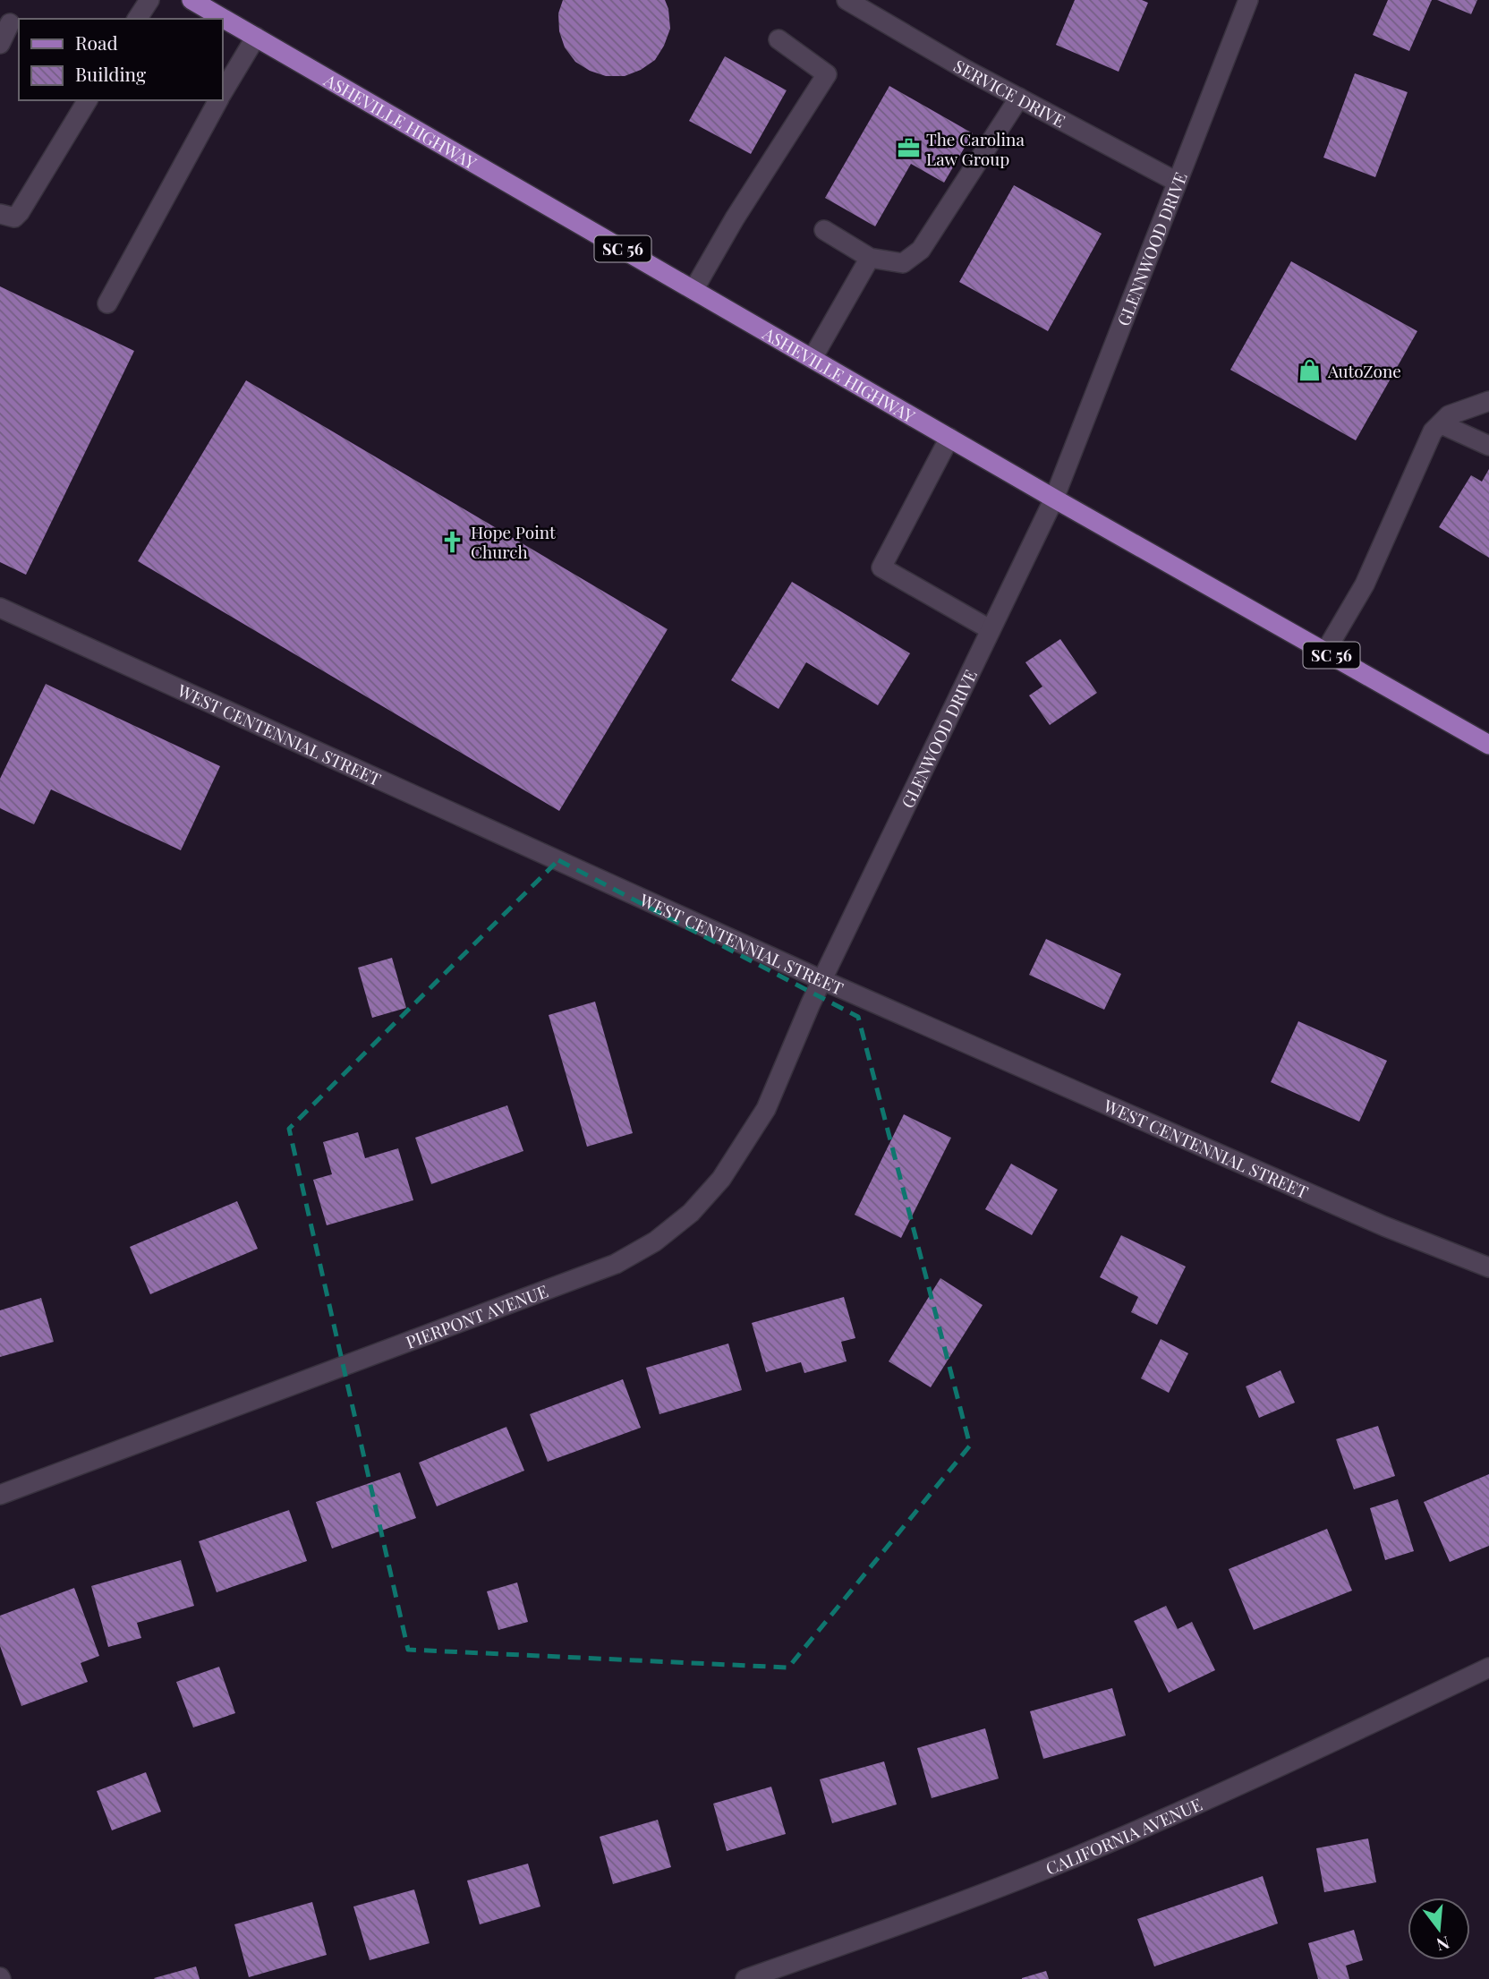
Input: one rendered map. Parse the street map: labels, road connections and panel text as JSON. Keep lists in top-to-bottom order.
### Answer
{
  "streets": {
    "main road": ["ASHEVILLE HIGHWAY", "SC 56"],
    "street": [
      "SERVICE DRIVE",
      "GLENNWOOD DRIVE",
      "WEST CENTENNIAL STREET",
      "GLENWOOD DRIVE",
      "PIERPONT AVENUE",
      "CALIFORNIA AVENUE"
    ]
  },
  "crossings": [
    ["SERVICE DRIVE", "GLENNWOOD DRIVE"],
    ["ASHEVILLE HIGHWAY", "GLENNWOOD DRIVE"],
    ["ASHEVILLE HIGHWAY", "GLENWOOD DRIVE"],
    ["GLENNWOOD DRIVE", "GLENWOOD DRIVE"],
    ["WEST CENTENNIAL STREET", "GLENWOOD DRIVE"],
    ["WEST CENTENNIAL STREET", "PIERPONT AVENUE"],
    ["GLENWOOD DRIVE", "PIERPONT AVENUE"]
  ],
  "places": {
    "office": ["The Carolina Law Group"],
    "shop": ["AutoZone"],
    "church": ["Hope Point Church"]
  },
  "legend": ["Road", "Building"],
  "north": "bottom"
}
